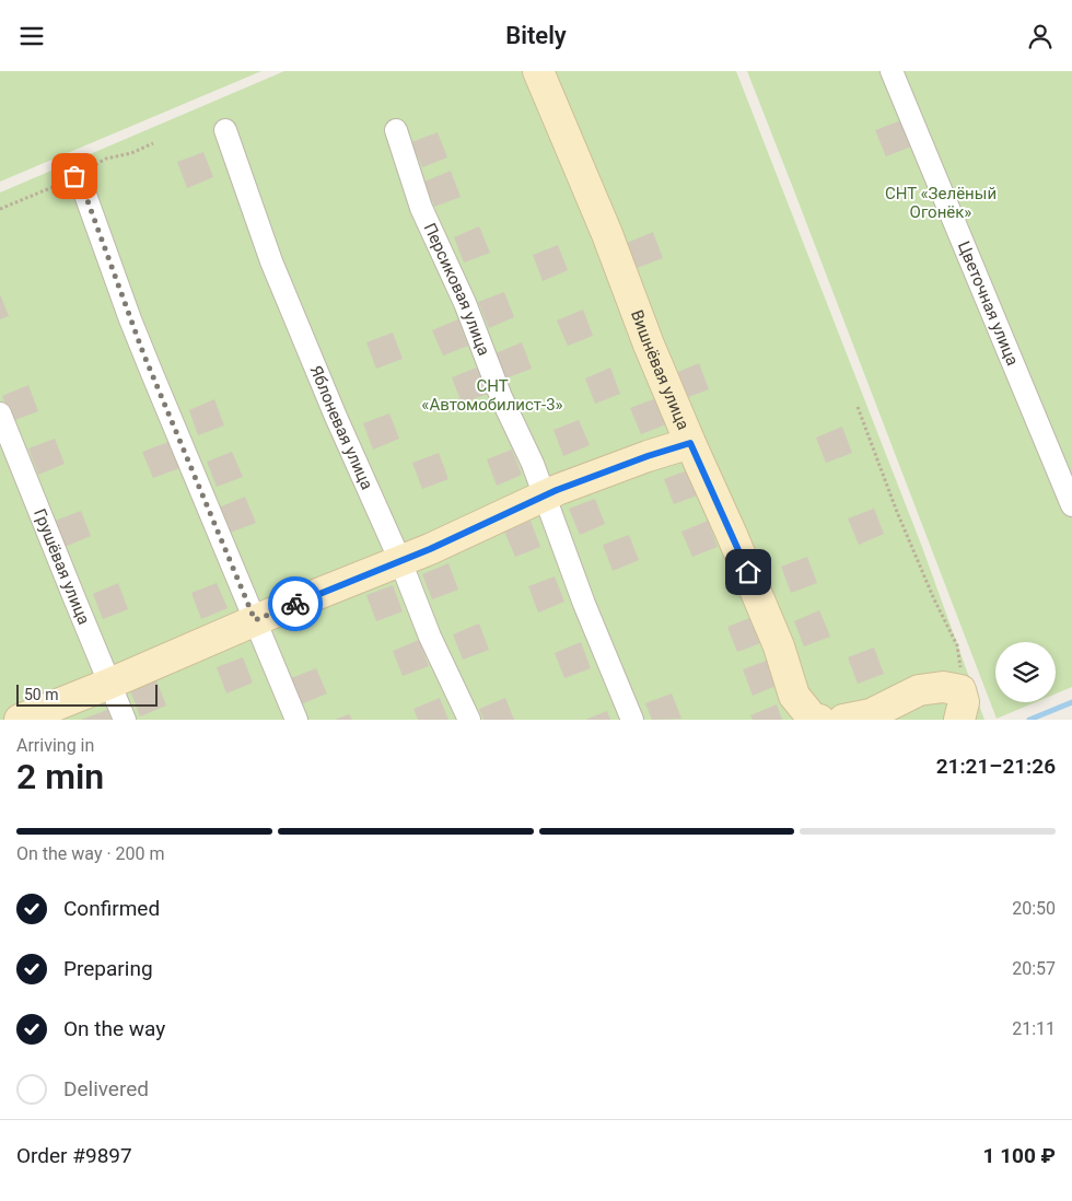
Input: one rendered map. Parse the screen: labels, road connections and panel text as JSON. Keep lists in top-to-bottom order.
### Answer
{
  "streets": {
    "street": [
      "Персиковая улица",
      "Цветочная улица",
      "Вишнёвая улица",
      "Яблоневая улица",
      "Грушёвая улица"
    ]
  },
  "parks": ["СНТ «Зелёный Огонёк»", "СНТ «Автомобилист-3»"],
  "scale_bar": "50 m",
  "page": {
    "header": "Bitely",
    "scale": "50 m",
    "heading": ["2 min", "Arriving in", "21:21–21:26"],
    "panel": ["Order #9897", "1 100 ₽"],
    "bar": "On the way · 200 m",
    "list": [
      ["Confirmed", "20:50"],
      ["Preparing", "20:57"],
      ["On the way", "21:11"],
      "Delivered"
    ]
  }
}
